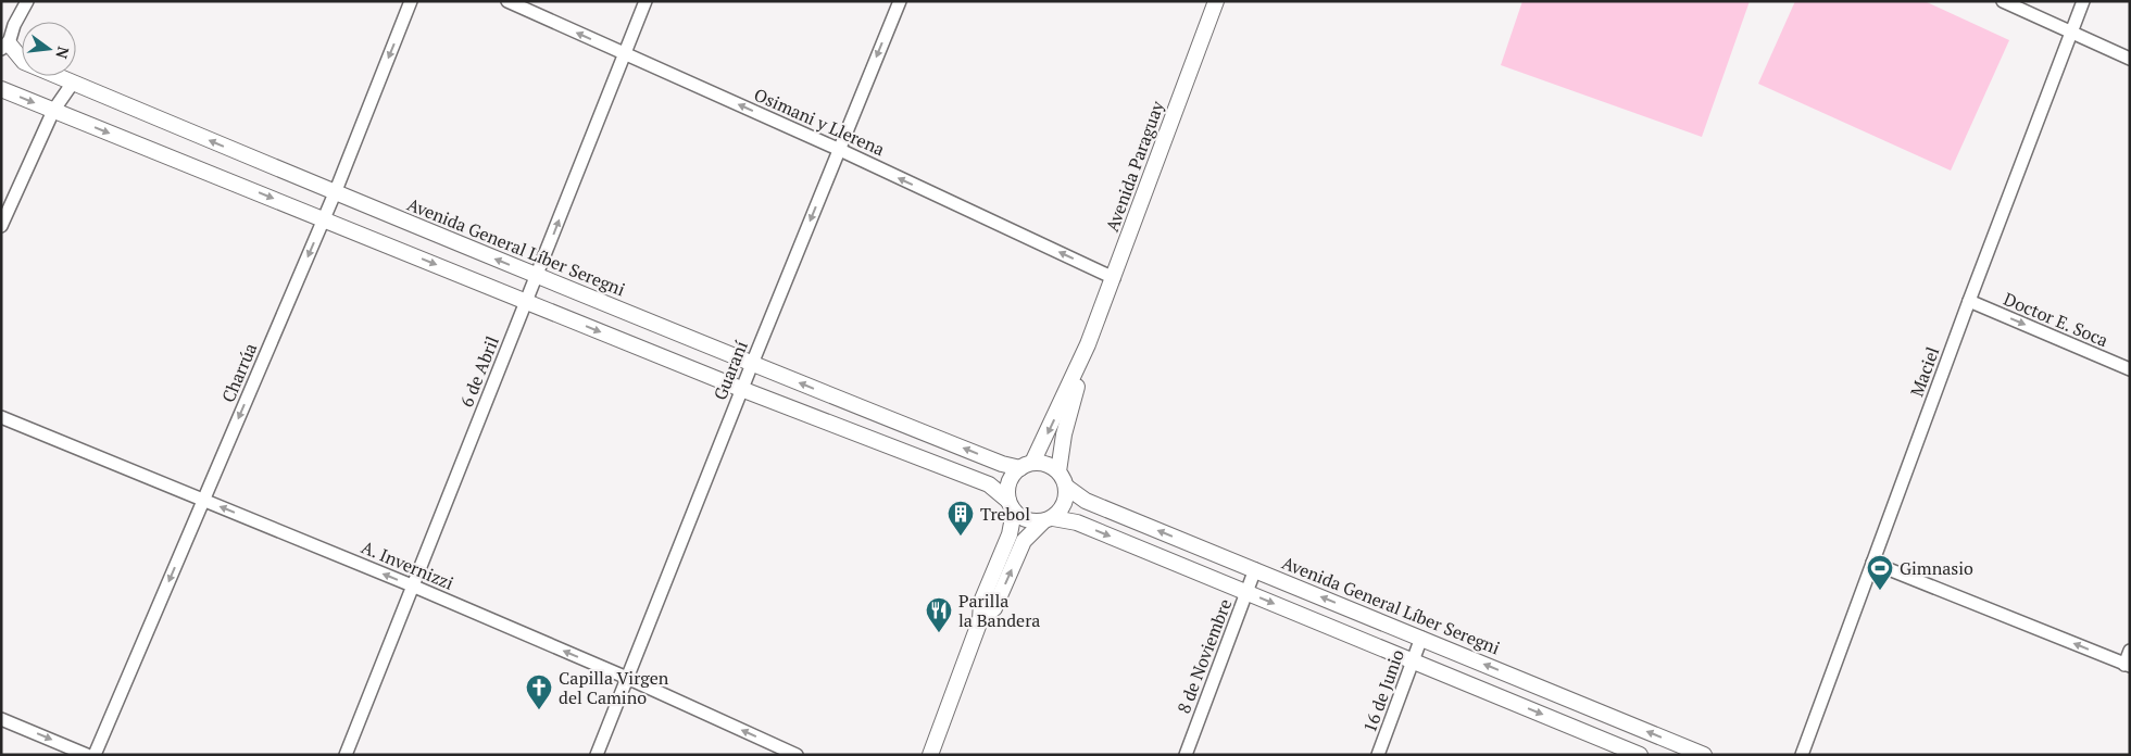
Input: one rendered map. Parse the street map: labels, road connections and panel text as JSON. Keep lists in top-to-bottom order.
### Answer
{
  "streets": {
    "street": [
      "Osimani y Llerena",
      "Avenida Paraguay",
      "Avenida General Líber Seregni",
      "Doctor E. Soca",
      "Guaraní",
      "6 de Abril",
      "Maciel",
      "Charrúa",
      "A. Invernizzi",
      "8 de Noviembre",
      "16 de Junio"
    ]
  },
  "crossings": [
    ["Osimani y Llerena", "Avenida Paraguay"],
    ["Osimani y Llerena", "Guaraní"],
    ["Osimani y Llerena", "6 de Abril"],
    ["Avenida Paraguay", "Avenida General Líber Seregni"],
    ["Avenida General Líber Seregni", "Guaraní"],
    ["Avenida General Líber Seregni", "6 de Abril"],
    ["Avenida General Líber Seregni", "Charrúa"],
    ["Avenida General Líber Seregni", "8 de Noviembre"],
    ["Avenida General Líber Seregni", "16 de Junio"],
    ["Doctor E. Soca", "Maciel"],
    ["Guaraní", "A. Invernizzi"],
    ["6 de Abril", "A. Invernizzi"],
    ["Charrúa", "A. Invernizzi"]
  ],
  "one_way": [
    "Osimani y Llerena",
    "Doctor E. Soca",
    "Guaraní",
    "Charrúa",
    "A. Invernizzi"
  ],
  "places": {
    "building": ["Trebol"],
    "sports": ["Gimnasio"],
    "restaurant": ["Parilla la Bandera"],
    "church": ["Capilla Virgen del Camino"]
  },
  "north": "right"
}
